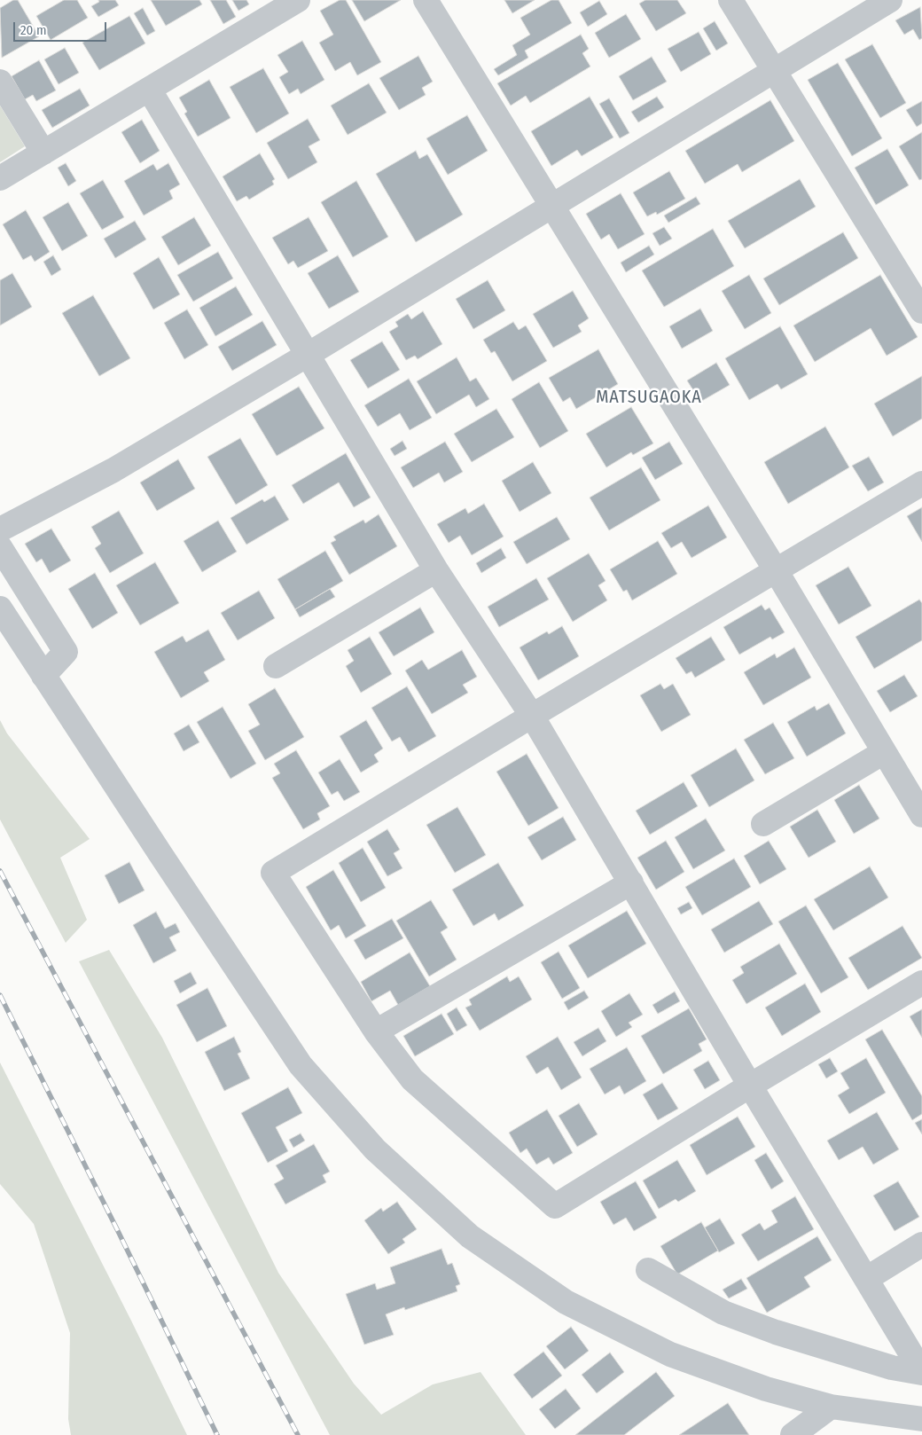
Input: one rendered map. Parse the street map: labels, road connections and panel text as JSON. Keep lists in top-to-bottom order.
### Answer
{
  "districts": ["MATSUGAOKA"],
  "scale_bar": "20 m"
}
